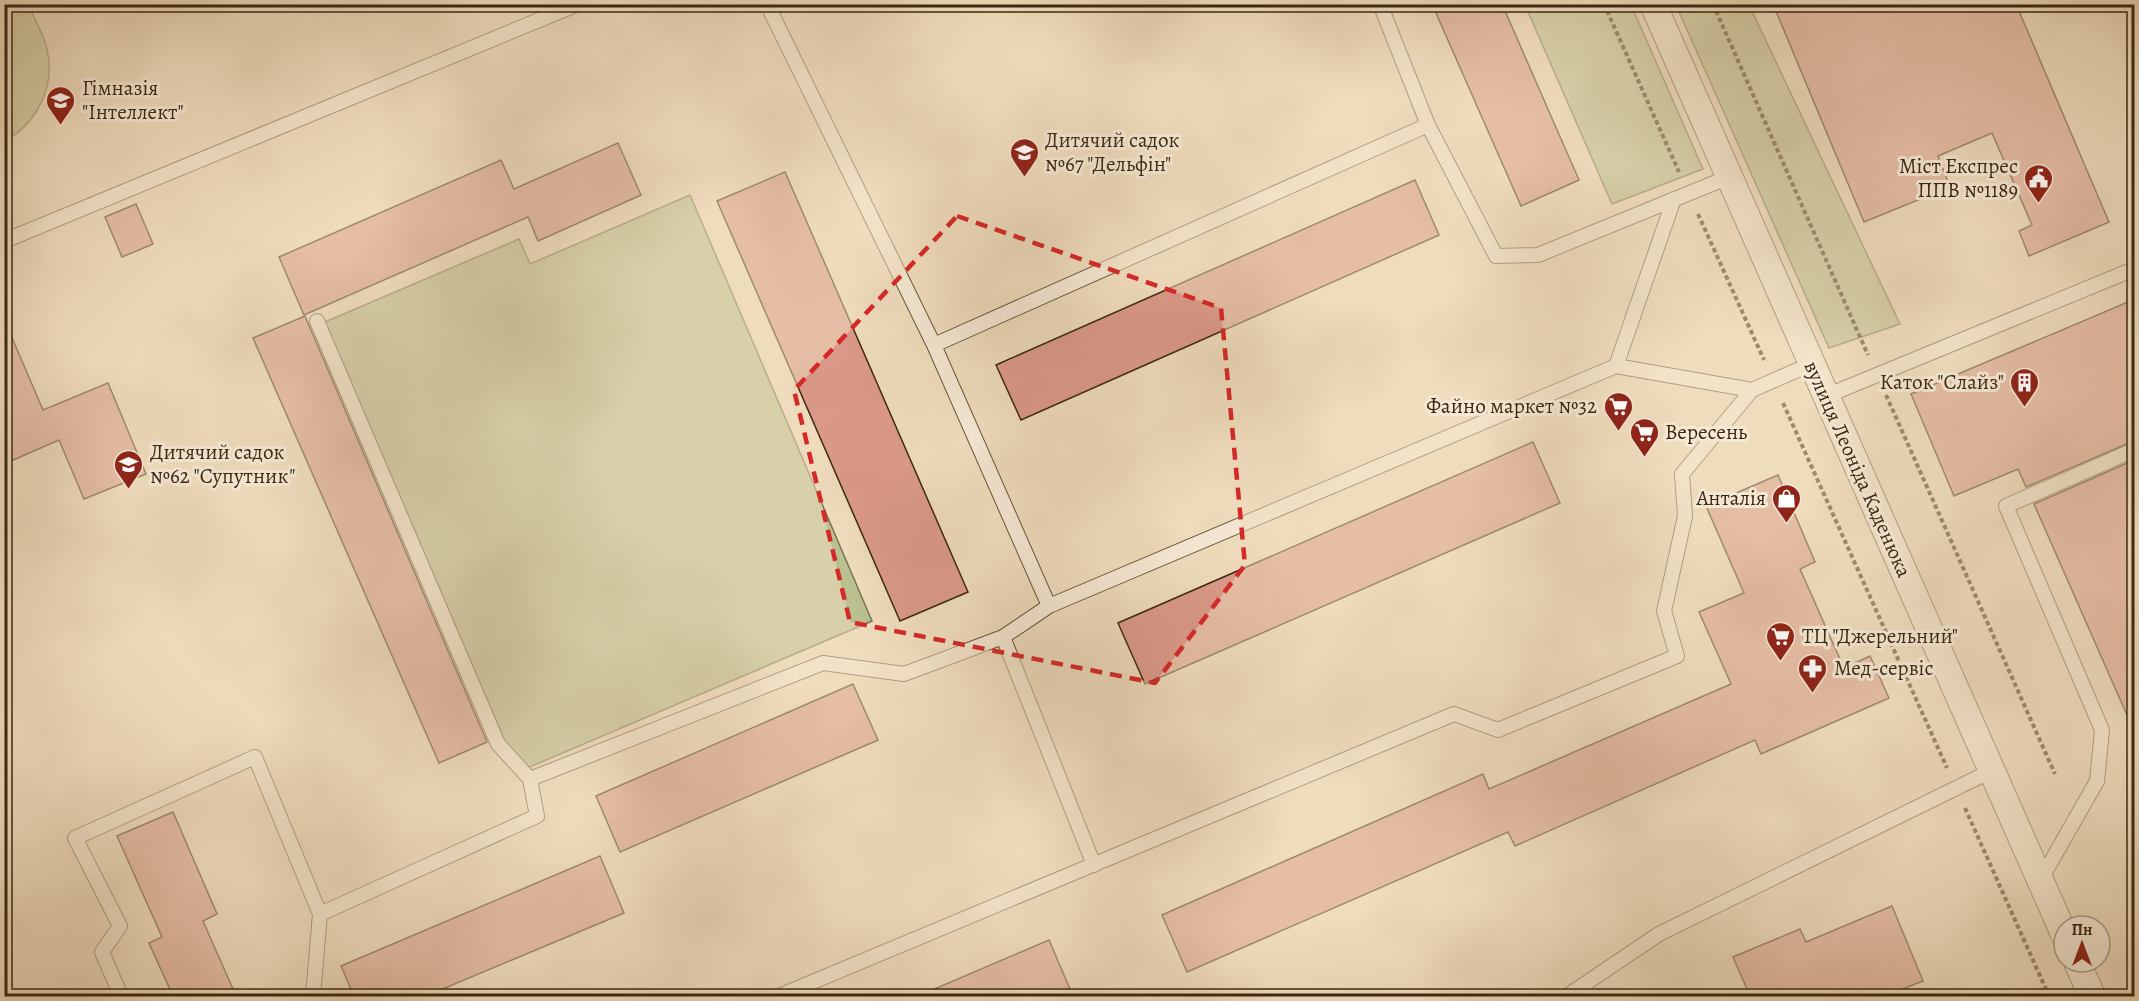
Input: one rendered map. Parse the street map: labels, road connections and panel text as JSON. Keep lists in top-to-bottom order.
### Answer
{
  "streets": {
    "street": ["вулиця Леоніда Каденюка"]
  },
  "places": {
    "school or university": ["Гімназія \"Інтеллект\"", "Дитячий садок №67 \"Дельфін\"", "Дитячий садок №62 \"Супутник\""],
    "public building": ["Міст Експрес ППВ №1189"],
    "building": ["Каток \"Слайз\""],
    "supermarket": ["Файно маркет №32", "Вересень", "ТЦ \"Джерельний\""],
    "shop": ["Анталія"],
    "pharmacy": ["Мед-сервіс"]
  },
  "north": "top"
}
